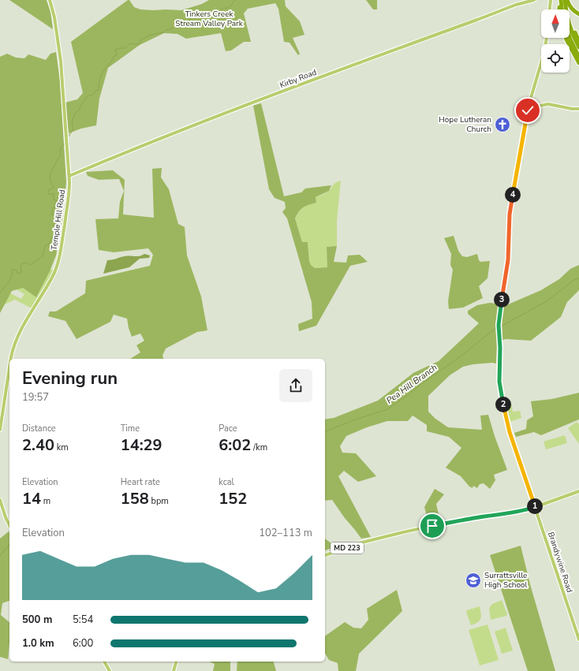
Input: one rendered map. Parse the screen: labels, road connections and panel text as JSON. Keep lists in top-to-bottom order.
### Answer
{
  "streets": {
    "main road": [
      "Kirby Road",
      "Temple Hill Road",
      "MD 223",
      "Brandywine Road"
    ]
  },
  "crossings": [
    ["Kirby Road", "Temple Hill Road"],
    ["MD 223", "Brandywine Road"]
  ],
  "water": ["Pea Hill Branch"],
  "parks": ["Tinkers Creek Stream Valley Park"],
  "places": {
    "church": ["Hope Lutheran Church"],
    "school or university": ["Surrattsville High School"]
  },
  "north": "top",
  "page": {
    "pins": [
      "4",
      "3",
      "2",
      "1"
    ],
    "heading": ["Evening run", "19:57"],
    "stats": [
      ["Distance", "2.40 km"],
      ["Time", "14:29"],
      ["Pace", "6:02 /km"],
      ["Elevation", "14 m"],
      ["Heart rate", "158 bpm"],
      ["kcal", "152"]
    ],
    "chart": ["Elevation", "102–113 m"],
    "list": [
      {
        "name": "500 m",
        "note": "5:54"
      },
      {
        "name": "1.0 km",
        "note": "6:00"
      }
    ]
  }
}
